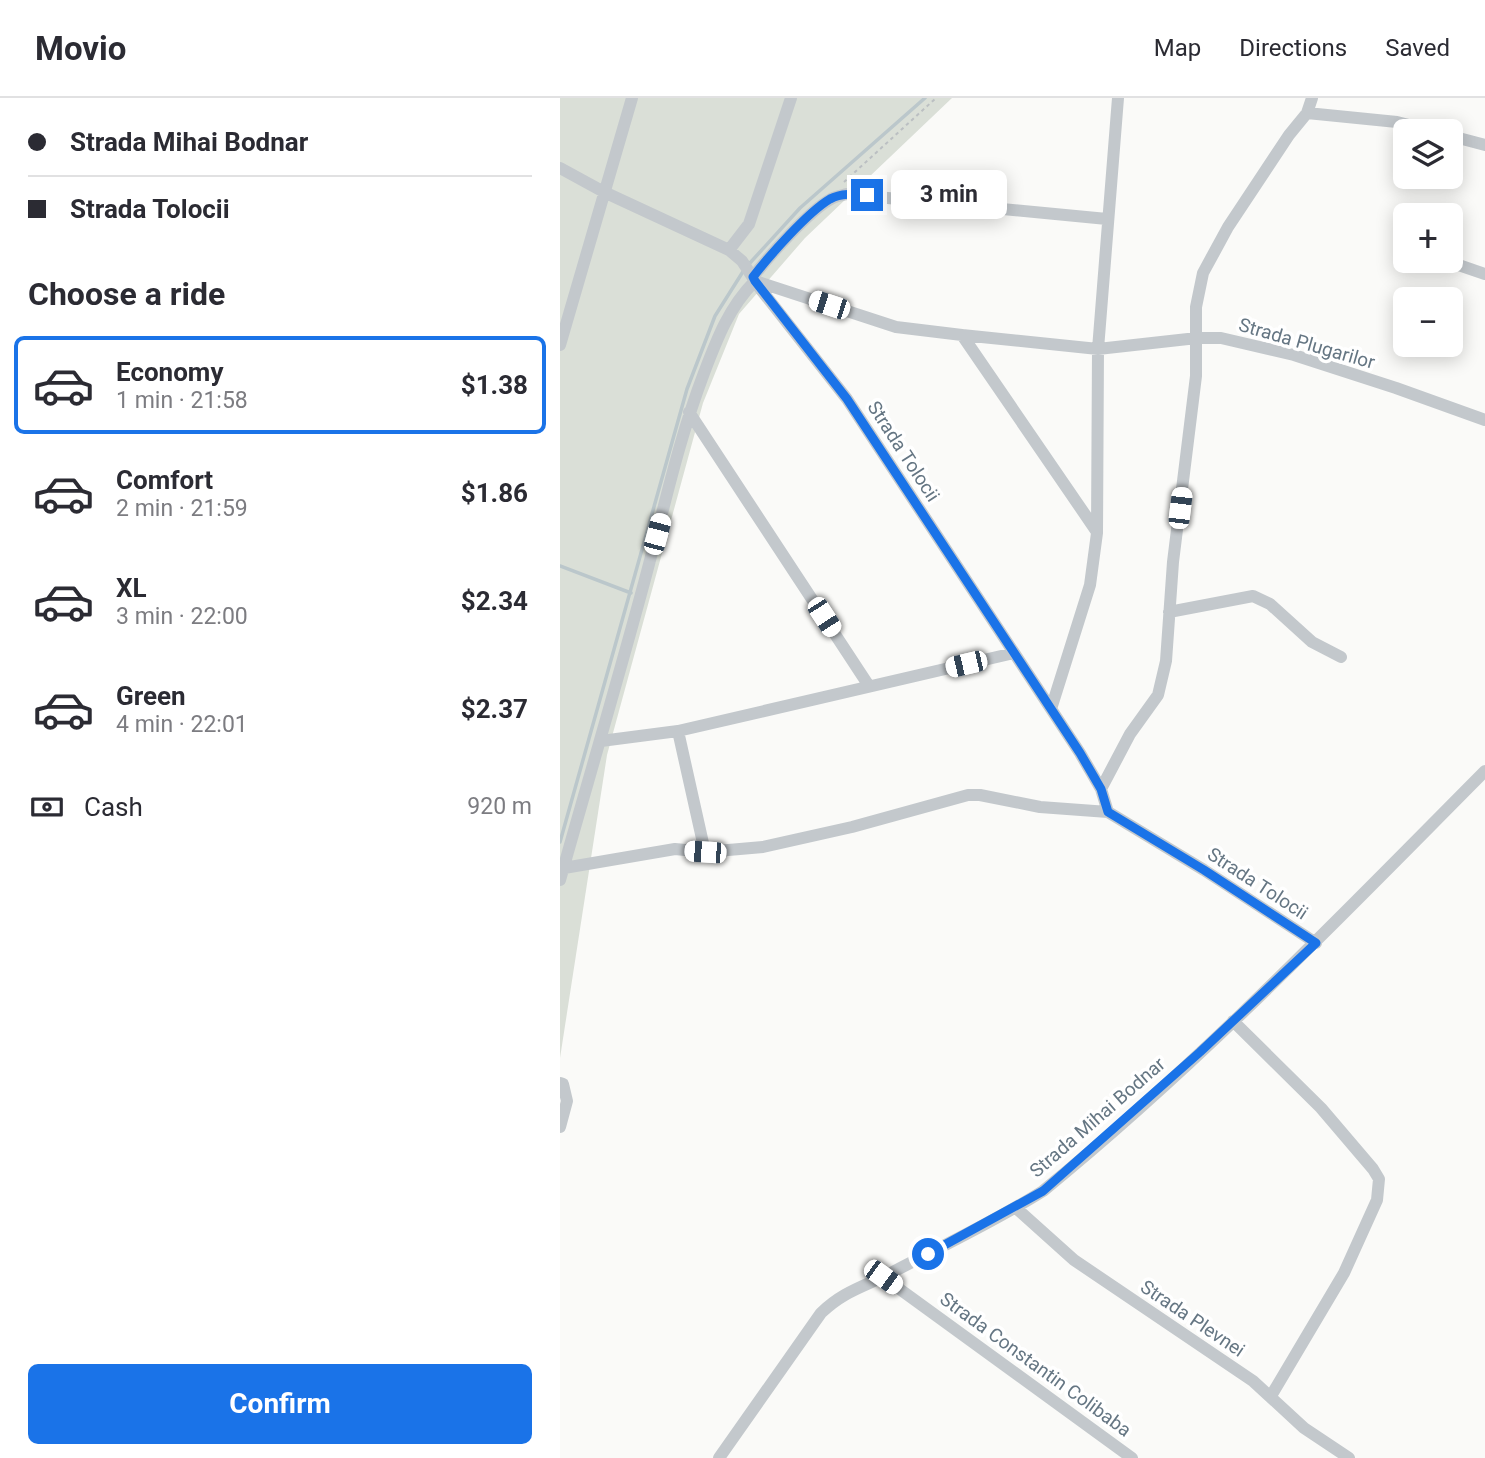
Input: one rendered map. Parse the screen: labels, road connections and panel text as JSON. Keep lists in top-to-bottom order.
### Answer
{
  "streets": {
    "street": [
      "Strada Plugarilor",
      "Strada Tolocii",
      "Strada Mihai Bodnar",
      "Strada Plevnei",
      "Strada Constantin Colibaba"
    ]
  },
  "crossings": [
    ["Strada Tolocii", "Strada Mihai Bodnar"],
    ["Strada Mihai Bodnar", "Strada Plevnei"],
    ["Strada Mihai Bodnar", "Strada Constantin Colibaba"]
  ],
  "page": {
    "header": "Movio",
    "nav": ["Map", "Directions", "Saved"],
    "banner": ["Strada Mihai Bodnar", "Strada Tolocii"],
    "map_buttons": ["+", "−"],
    "bubble": "3 min",
    "heading": "Choose a ride",
    "list": [
      {
        "name": "Economy",
        "note": "1 min · 21:58",
        "value": "$1.38"
      },
      {
        "name": "Comfort",
        "note": "2 min · 21:59",
        "value": "$1.86"
      },
      {
        "name": "XL",
        "note": "3 min · 22:00",
        "value": "$2.34"
      },
      {
        "name": "Green",
        "note": "4 min · 22:01",
        "value": "$2.37"
      }
    ],
    "pay": ["Cash", "920 m"],
    "buttons": "Confirm"
  }
}
